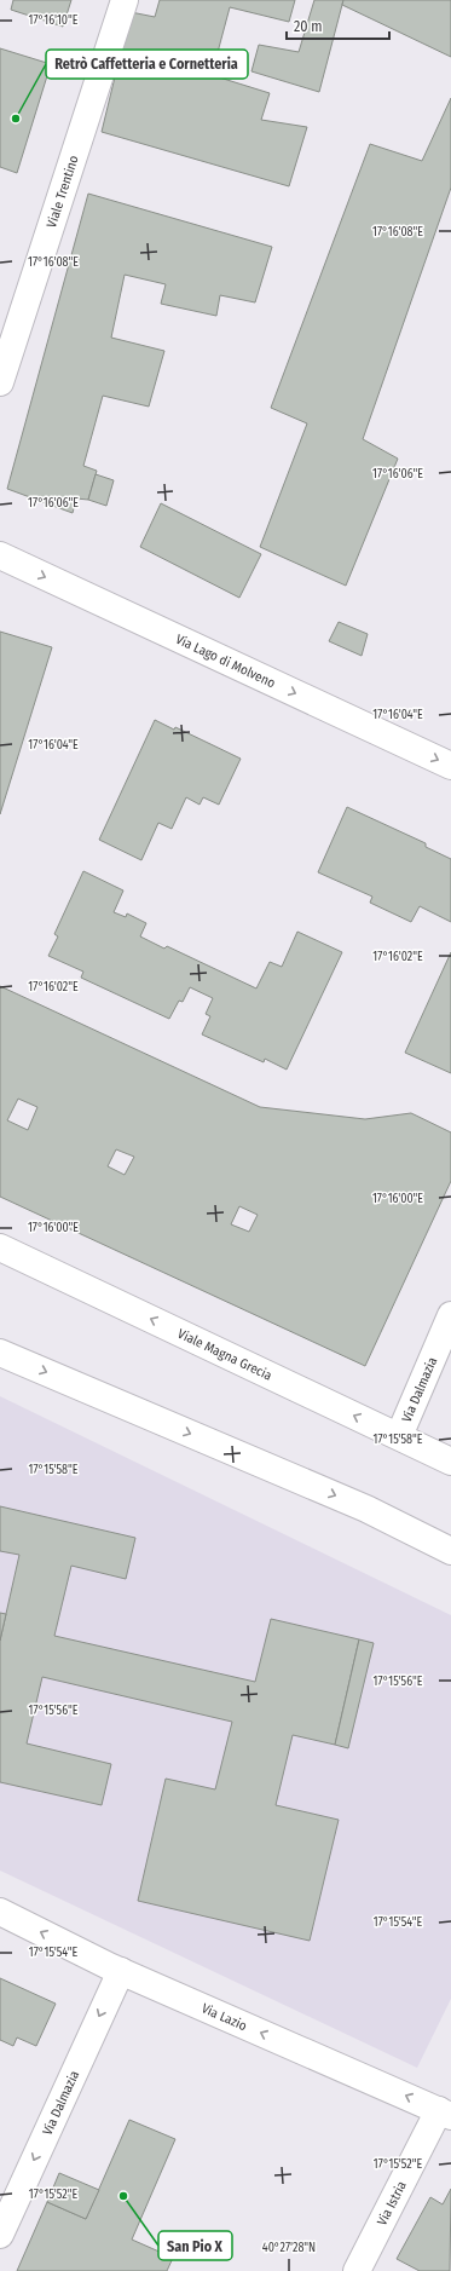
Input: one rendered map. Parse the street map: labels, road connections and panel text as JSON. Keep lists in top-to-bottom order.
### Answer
{
  "streets": {
    "street": [
      "Viale Trentino",
      "Via Lago di Molveno",
      "Viale Magna Grecia",
      "Via Dalmazia",
      "Via Lazio",
      "Via Istria"
    ]
  },
  "crossings": [
    ["Viale Magna Grecia", "Via Dalmazia"],
    ["Via Dalmazia", "Via Lazio"],
    ["Via Lazio", "Via Istria"]
  ],
  "one_way": ["Via Lago di Molveno", "Via Dalmazia", "Via Lazio"],
  "places": ["Retrò Caffetteria e Cornetteria", "San Pio X"],
  "scale_bar": "20 m",
  "coordinates": [
    "17°16'10\"E",
    "17°16'08\"E",
    "17°16'06\"E",
    "17°16'04\"E",
    "17°16'02\"E",
    "17°16'00\"E",
    "17°15'58\"E",
    "17°15'56\"E",
    "17°15'54\"E",
    "17°15'52\"E",
    "40°27'28\"N"
  ]
}
